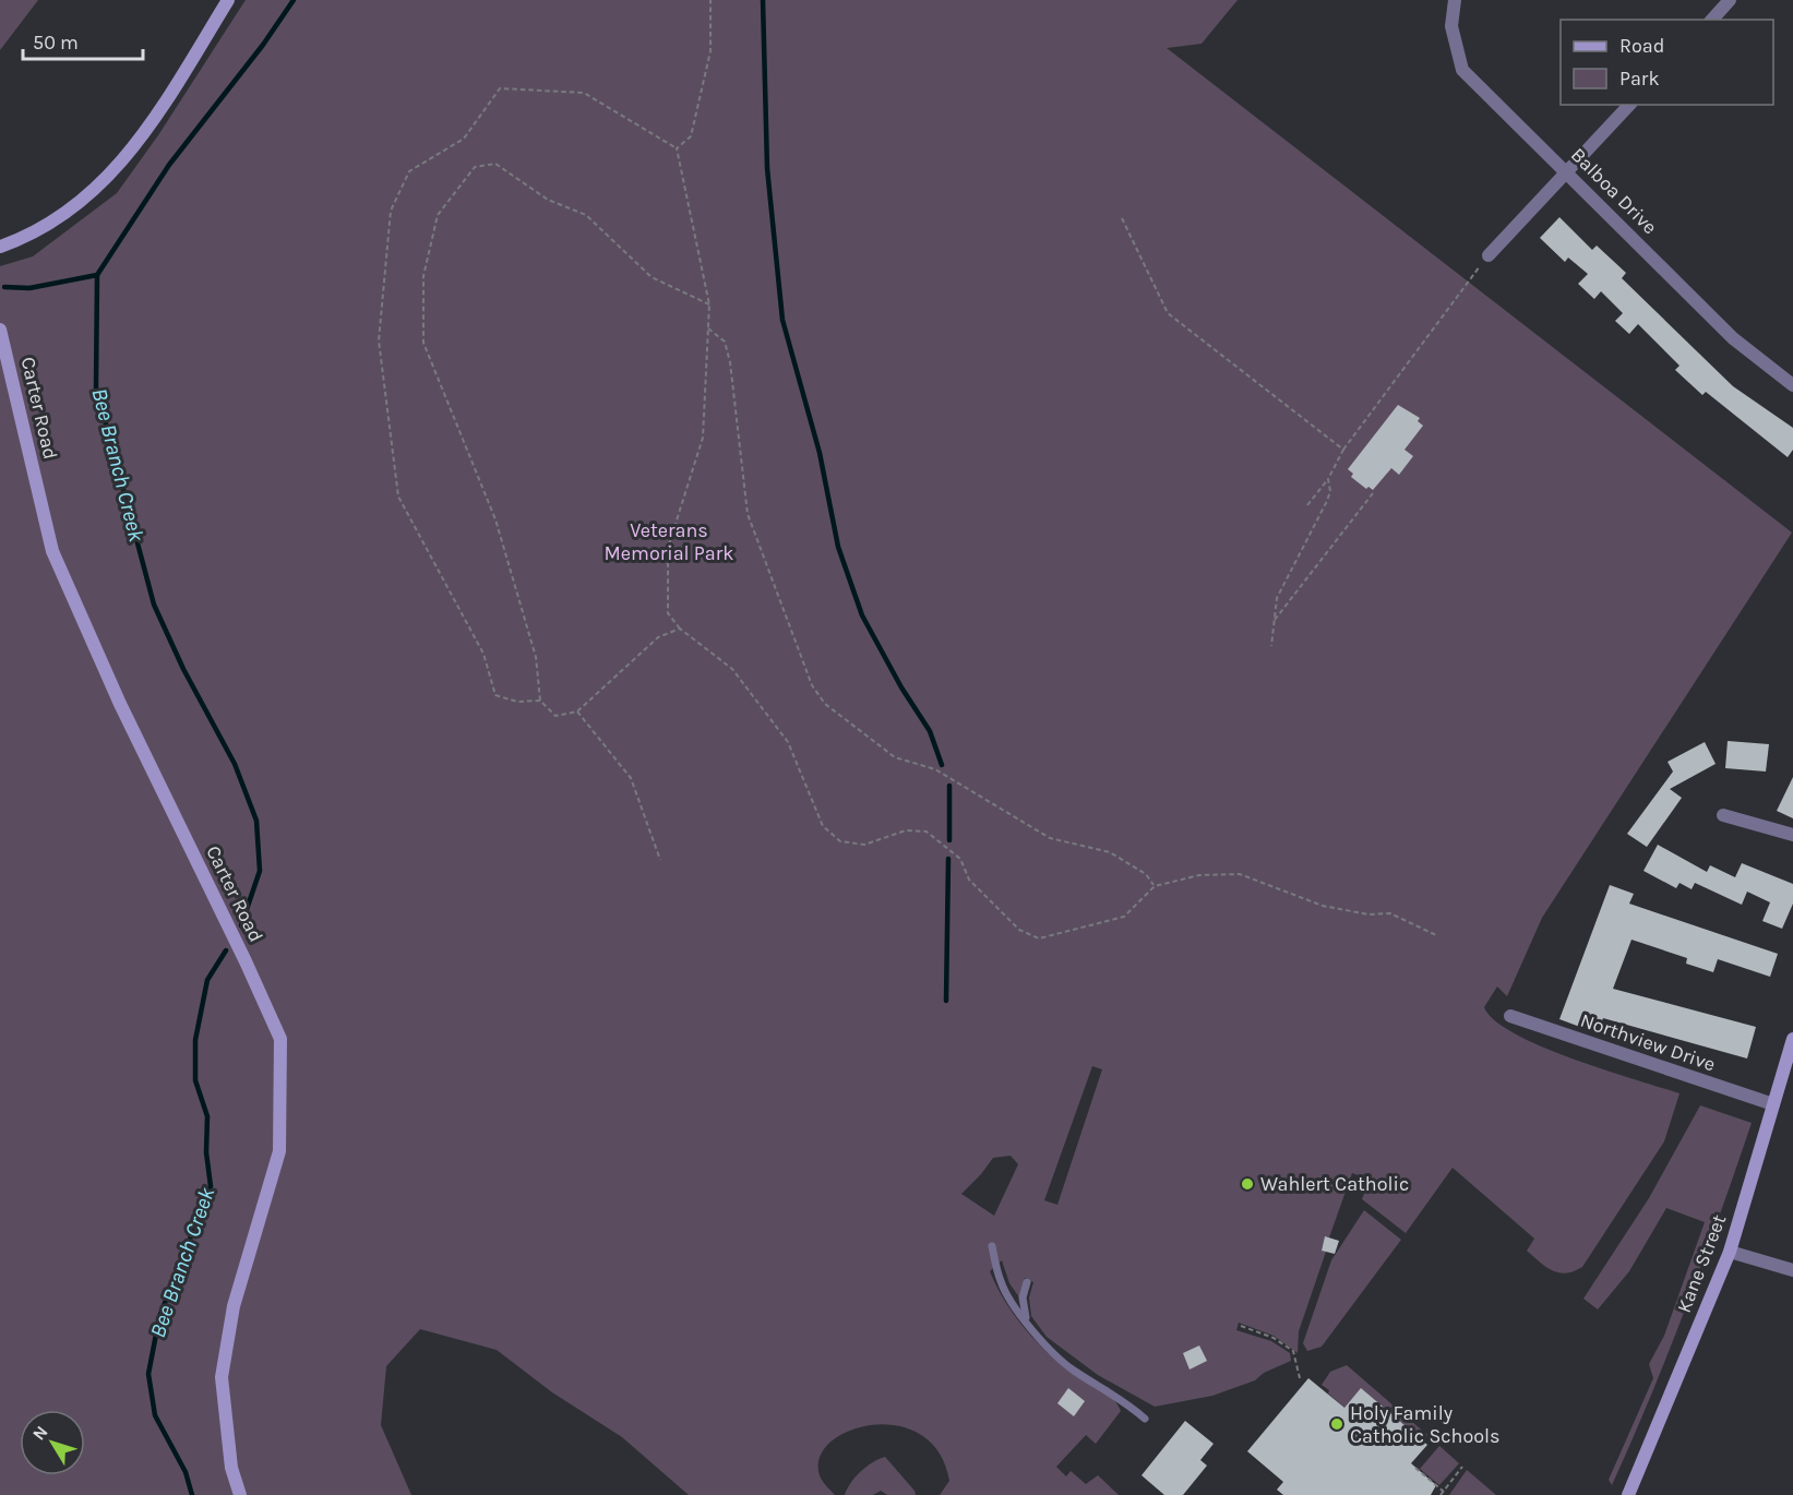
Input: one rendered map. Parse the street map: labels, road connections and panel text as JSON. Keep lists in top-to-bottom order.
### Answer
{
  "streets": {
    "street": [
      "Balboa Drive",
      "Carter Road",
      "Northview Drive",
      "Kane Street"
    ]
  },
  "crossings": [
    ["Northview Drive", "Kane Street"]
  ],
  "water": ["Bee Branch Creek"],
  "parks": ["Veterans Memorial Park"],
  "places": ["Wahlert Catholic", "Holy Family Catholic Schools"],
  "legend": ["Road", "Park"],
  "scale_bar": "50 m",
  "north": "top left"
}
